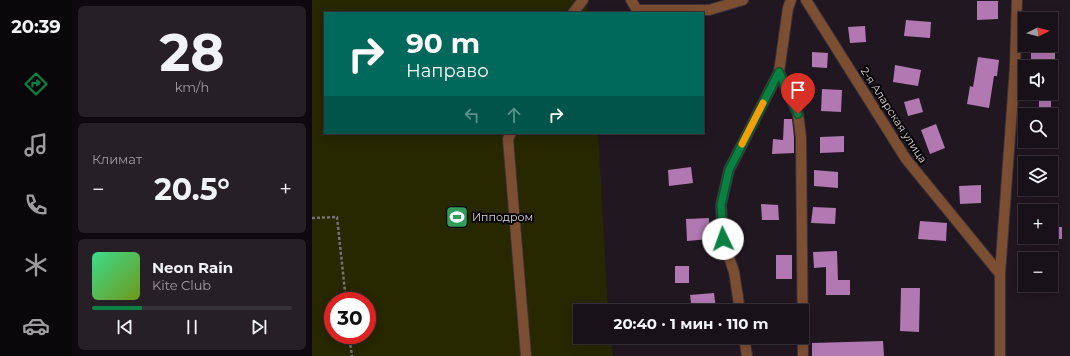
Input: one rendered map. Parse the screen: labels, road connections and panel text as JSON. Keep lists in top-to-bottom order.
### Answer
{
  "streets": {
    "street": ["2-я Аларская улица"]
  },
  "places": {
    "sports": ["Ипподром"]
  },
  "north": "right",
  "page": {
    "tabs": "20:39",
    "tile": [
      ["28", "km/h"],
      "Климат"
    ],
    "map_buttons": ["+", "−"],
    "turn": ["90 m", "Направо"],
    "heat": ["−", "20.5°", "+"],
    "song": ["Neon Rain", "Kite Club"],
    "limit": "30",
    "trip": "20:40 · 1 мин · 110 m"
  }
}
